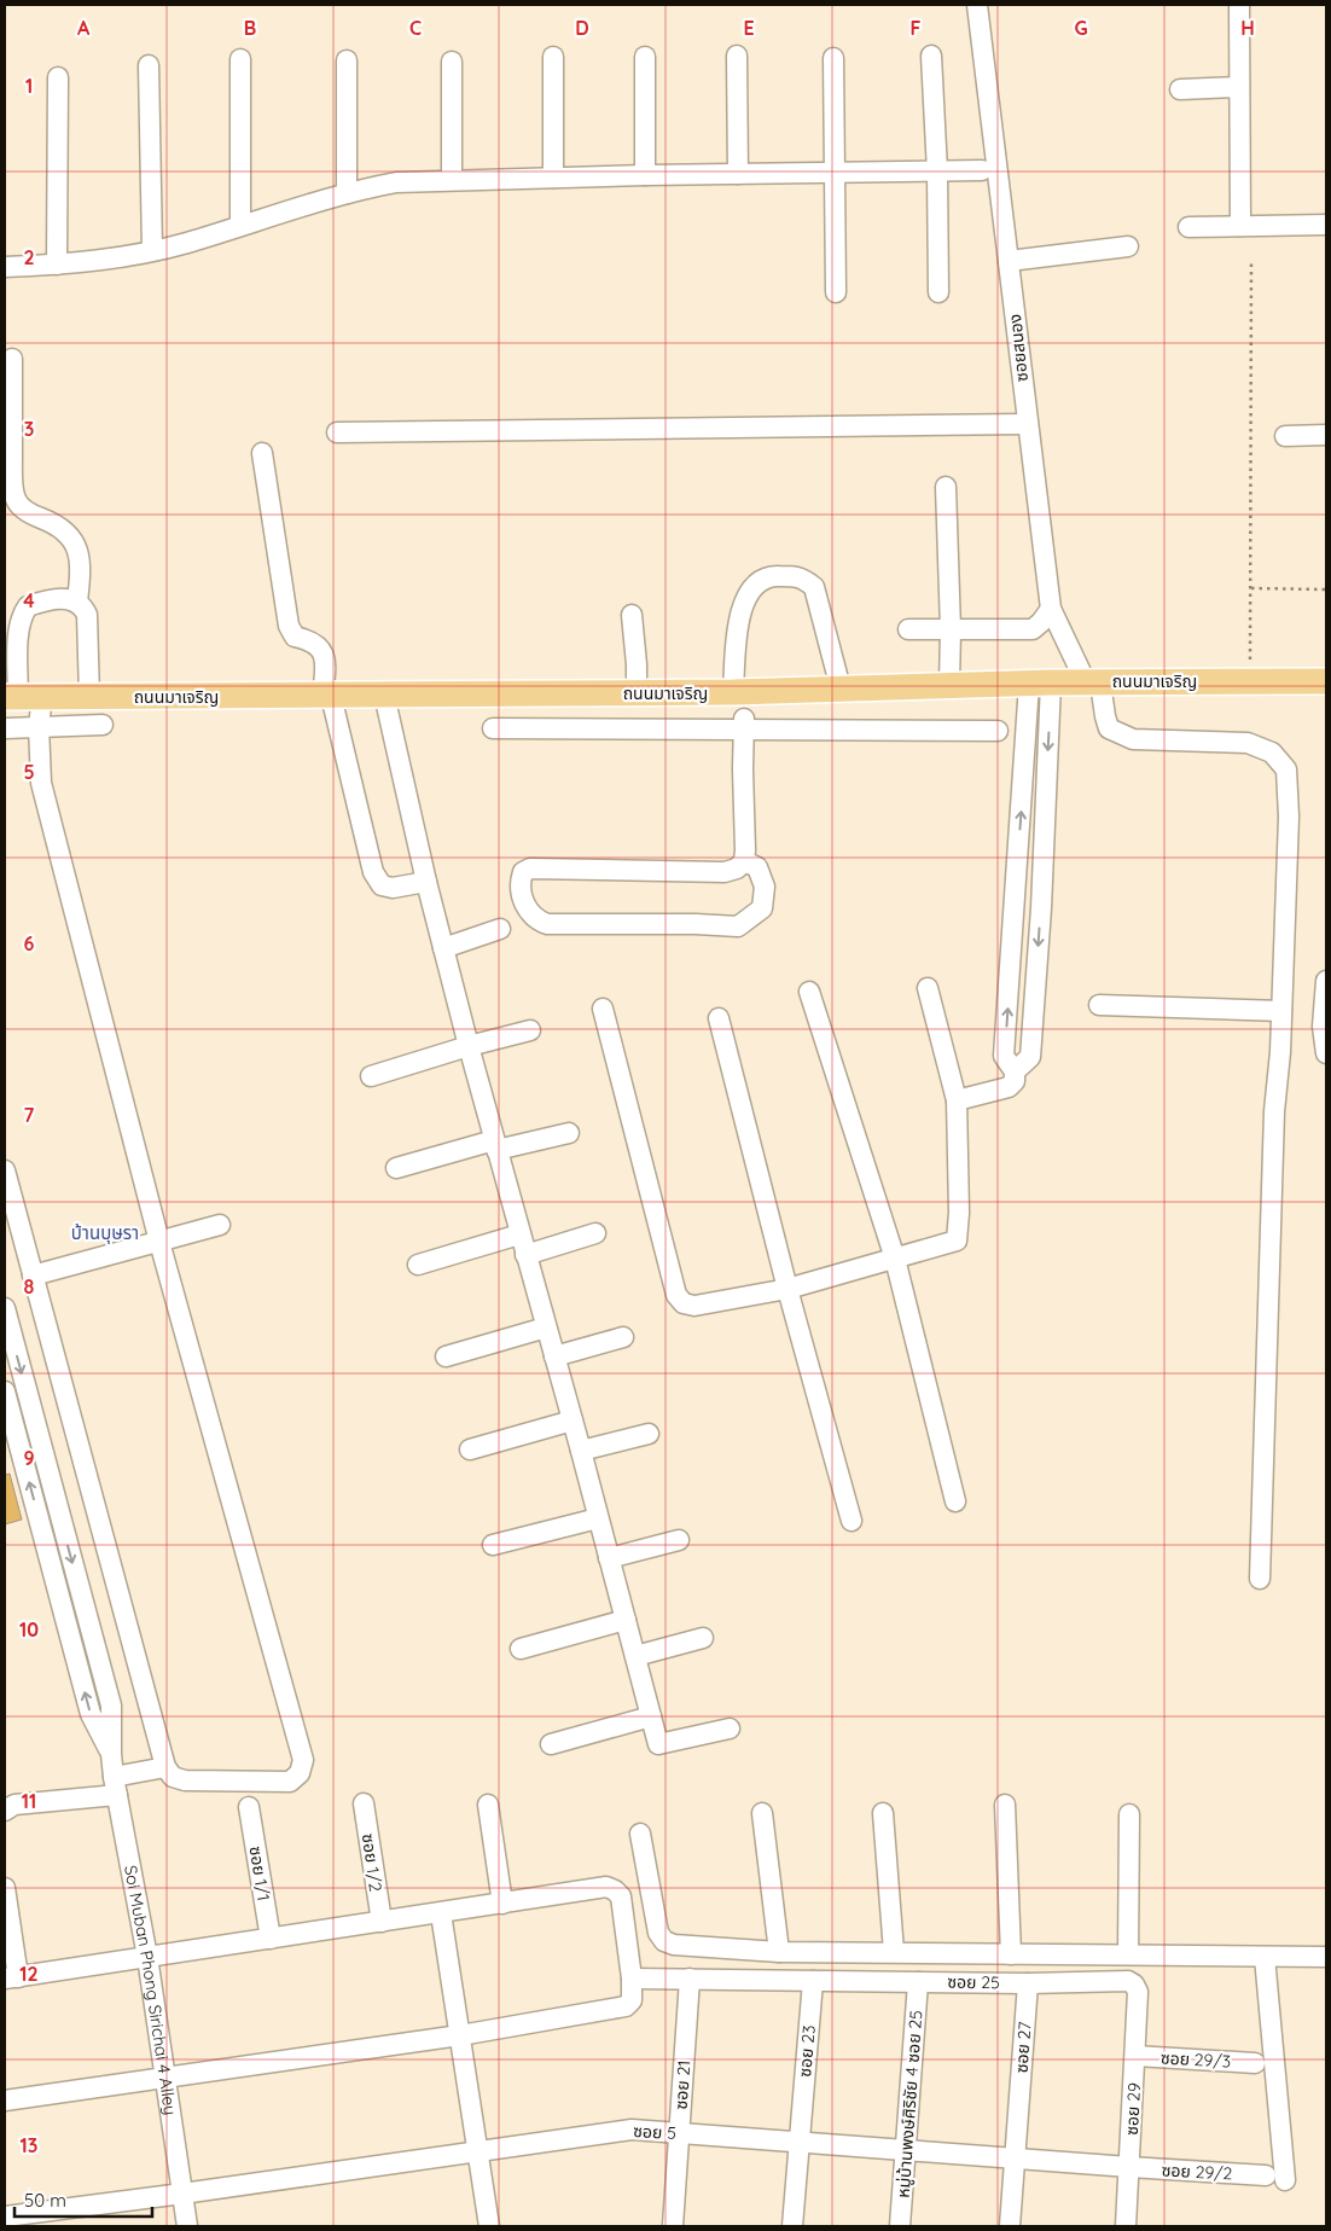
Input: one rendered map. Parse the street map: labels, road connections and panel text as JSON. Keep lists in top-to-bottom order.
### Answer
{
  "streets": {
    "main road": ["ถนนมาเจริญ"],
    "street": [
      "ซอยสนอง",
      "ซอย 1/2",
      "ซอย 1/1",
      "ซอย 25",
      "Soi Muban Phong Sirichai 4 Alley",
      "ซอย 27",
      "ซอย 23",
      "ซอย 29/3",
      "ซอย 21",
      "หมู่บ้านพงษ์ศิริชัย 4 ซอย 25",
      "ซอย 29",
      "ซอย 5",
      "ซอย 29/2"
    ]
  },
  "crossings": [
    ["ซอยสนอง", "ถนนมาเจริญ"],
    ["ซอย 25", "ซอย 27"],
    ["ซอย 25", "หมู่บ้านพงษ์ศิริชัย 4 ซอย 25"],
    ["ซอย 25", "ซอย 29"],
    ["Soi Muban Phong Sirichai 4 Alley", "ซอย 5"],
    ["ซอย 27", "ซอย 29"],
    ["ซอย 27", "ซอย 5"],
    ["ซอย 23", "ซอย 5"],
    ["ซอย 29/3", "ซอย 29"],
    ["ซอย 21", "ซอย 5"],
    ["หมู่บ้านพงษ์ศิริชัย 4 ซอย 25", "ซอย 5"],
    ["ซอย 29", "ซอย 5"],
    ["ซอย 29", "ซอย 29/2"],
    ["ซอย 5", "ซอย 29/2"]
  ],
  "districts": ["บ้านบุษรา"],
  "scale_bar": "50 m",
  "grid": {
    "columns": [
      "A",
      "B",
      "C",
      "D",
      "E",
      "F",
      "G",
      "H"
    ],
    "rows": [
      "1",
      "2",
      "3",
      "4",
      "5",
      "6",
      "7",
      "8",
      "9",
      "10",
      "11",
      "12",
      "13"
    ]
  }
}
